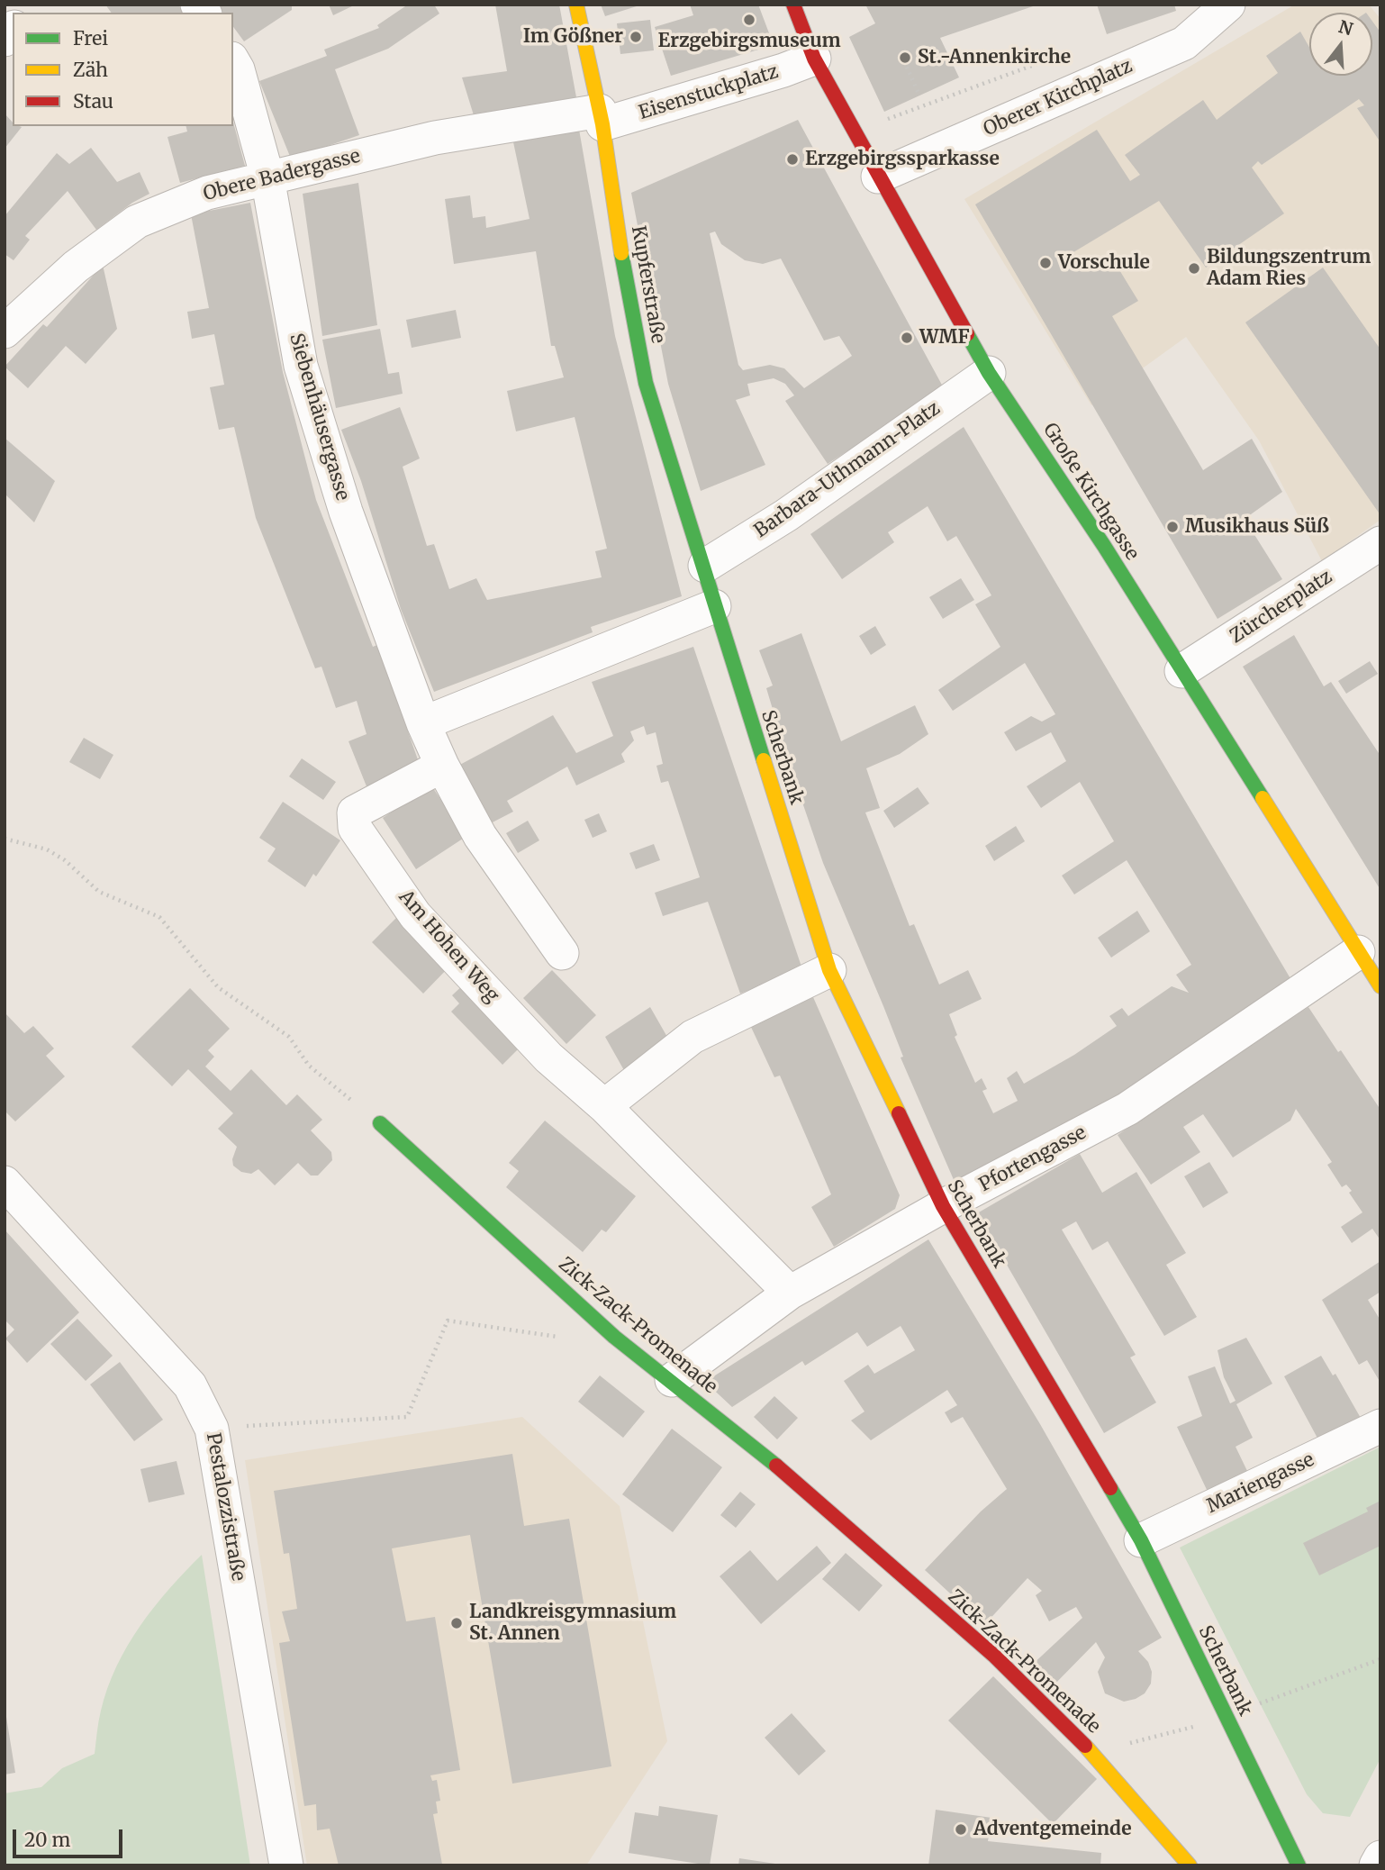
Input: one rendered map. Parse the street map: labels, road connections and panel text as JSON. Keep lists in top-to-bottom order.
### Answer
{
  "streets": {
    "street": [
      "Eisenstuckplatz",
      "Oberer Kirchplatz",
      "Obere Badergasse",
      "Kupferstraße",
      "Siebenhäusergasse",
      "Barbara-Uthmann-Platz",
      "Große Kirchgasse",
      "Zürcherplatz",
      "Scherbank",
      "Am Hohen Weg",
      "Pfortengasse",
      "Zick-Zack-Promenade",
      "Mariengasse",
      "Pestalozzistraße"
    ]
  },
  "crossings": [
    ["Eisenstuckplatz", "Obere Badergasse"],
    ["Eisenstuckplatz", "Kupferstraße"],
    ["Eisenstuckplatz", "Große Kirchgasse"],
    ["Oberer Kirchplatz", "Große Kirchgasse"],
    ["Obere Badergasse", "Kupferstraße"],
    ["Obere Badergasse", "Siebenhäusergasse"],
    ["Kupferstraße", "Barbara-Uthmann-Platz"],
    ["Kupferstraße", "Scherbank"],
    ["Siebenhäusergasse", "Am Hohen Weg"],
    ["Barbara-Uthmann-Platz", "Große Kirchgasse"],
    ["Barbara-Uthmann-Platz", "Scherbank"],
    ["Große Kirchgasse", "Zürcherplatz"],
    ["Große Kirchgasse", "Pfortengasse"],
    ["Scherbank", "Pfortengasse"],
    ["Scherbank", "Mariengasse"],
    ["Am Hohen Weg", "Pfortengasse"],
    ["Pfortengasse", "Zick-Zack-Promenade"]
  ],
  "places": [
    "Erzgebirgsmuseum",
    "Im Gößner",
    "St.-Annenkirche",
    "Erzgebirgssparkasse",
    "Vorschule",
    "Bildungszentrum Adam Ries",
    "WMF",
    "Musikhaus Süß",
    "Landkreisgymnasium St. Annen",
    "Adventgemeinde"
  ],
  "legend": ["Frei", "Zäh", "Stau"],
  "scale_bar": "20 m",
  "north": "top"
}
